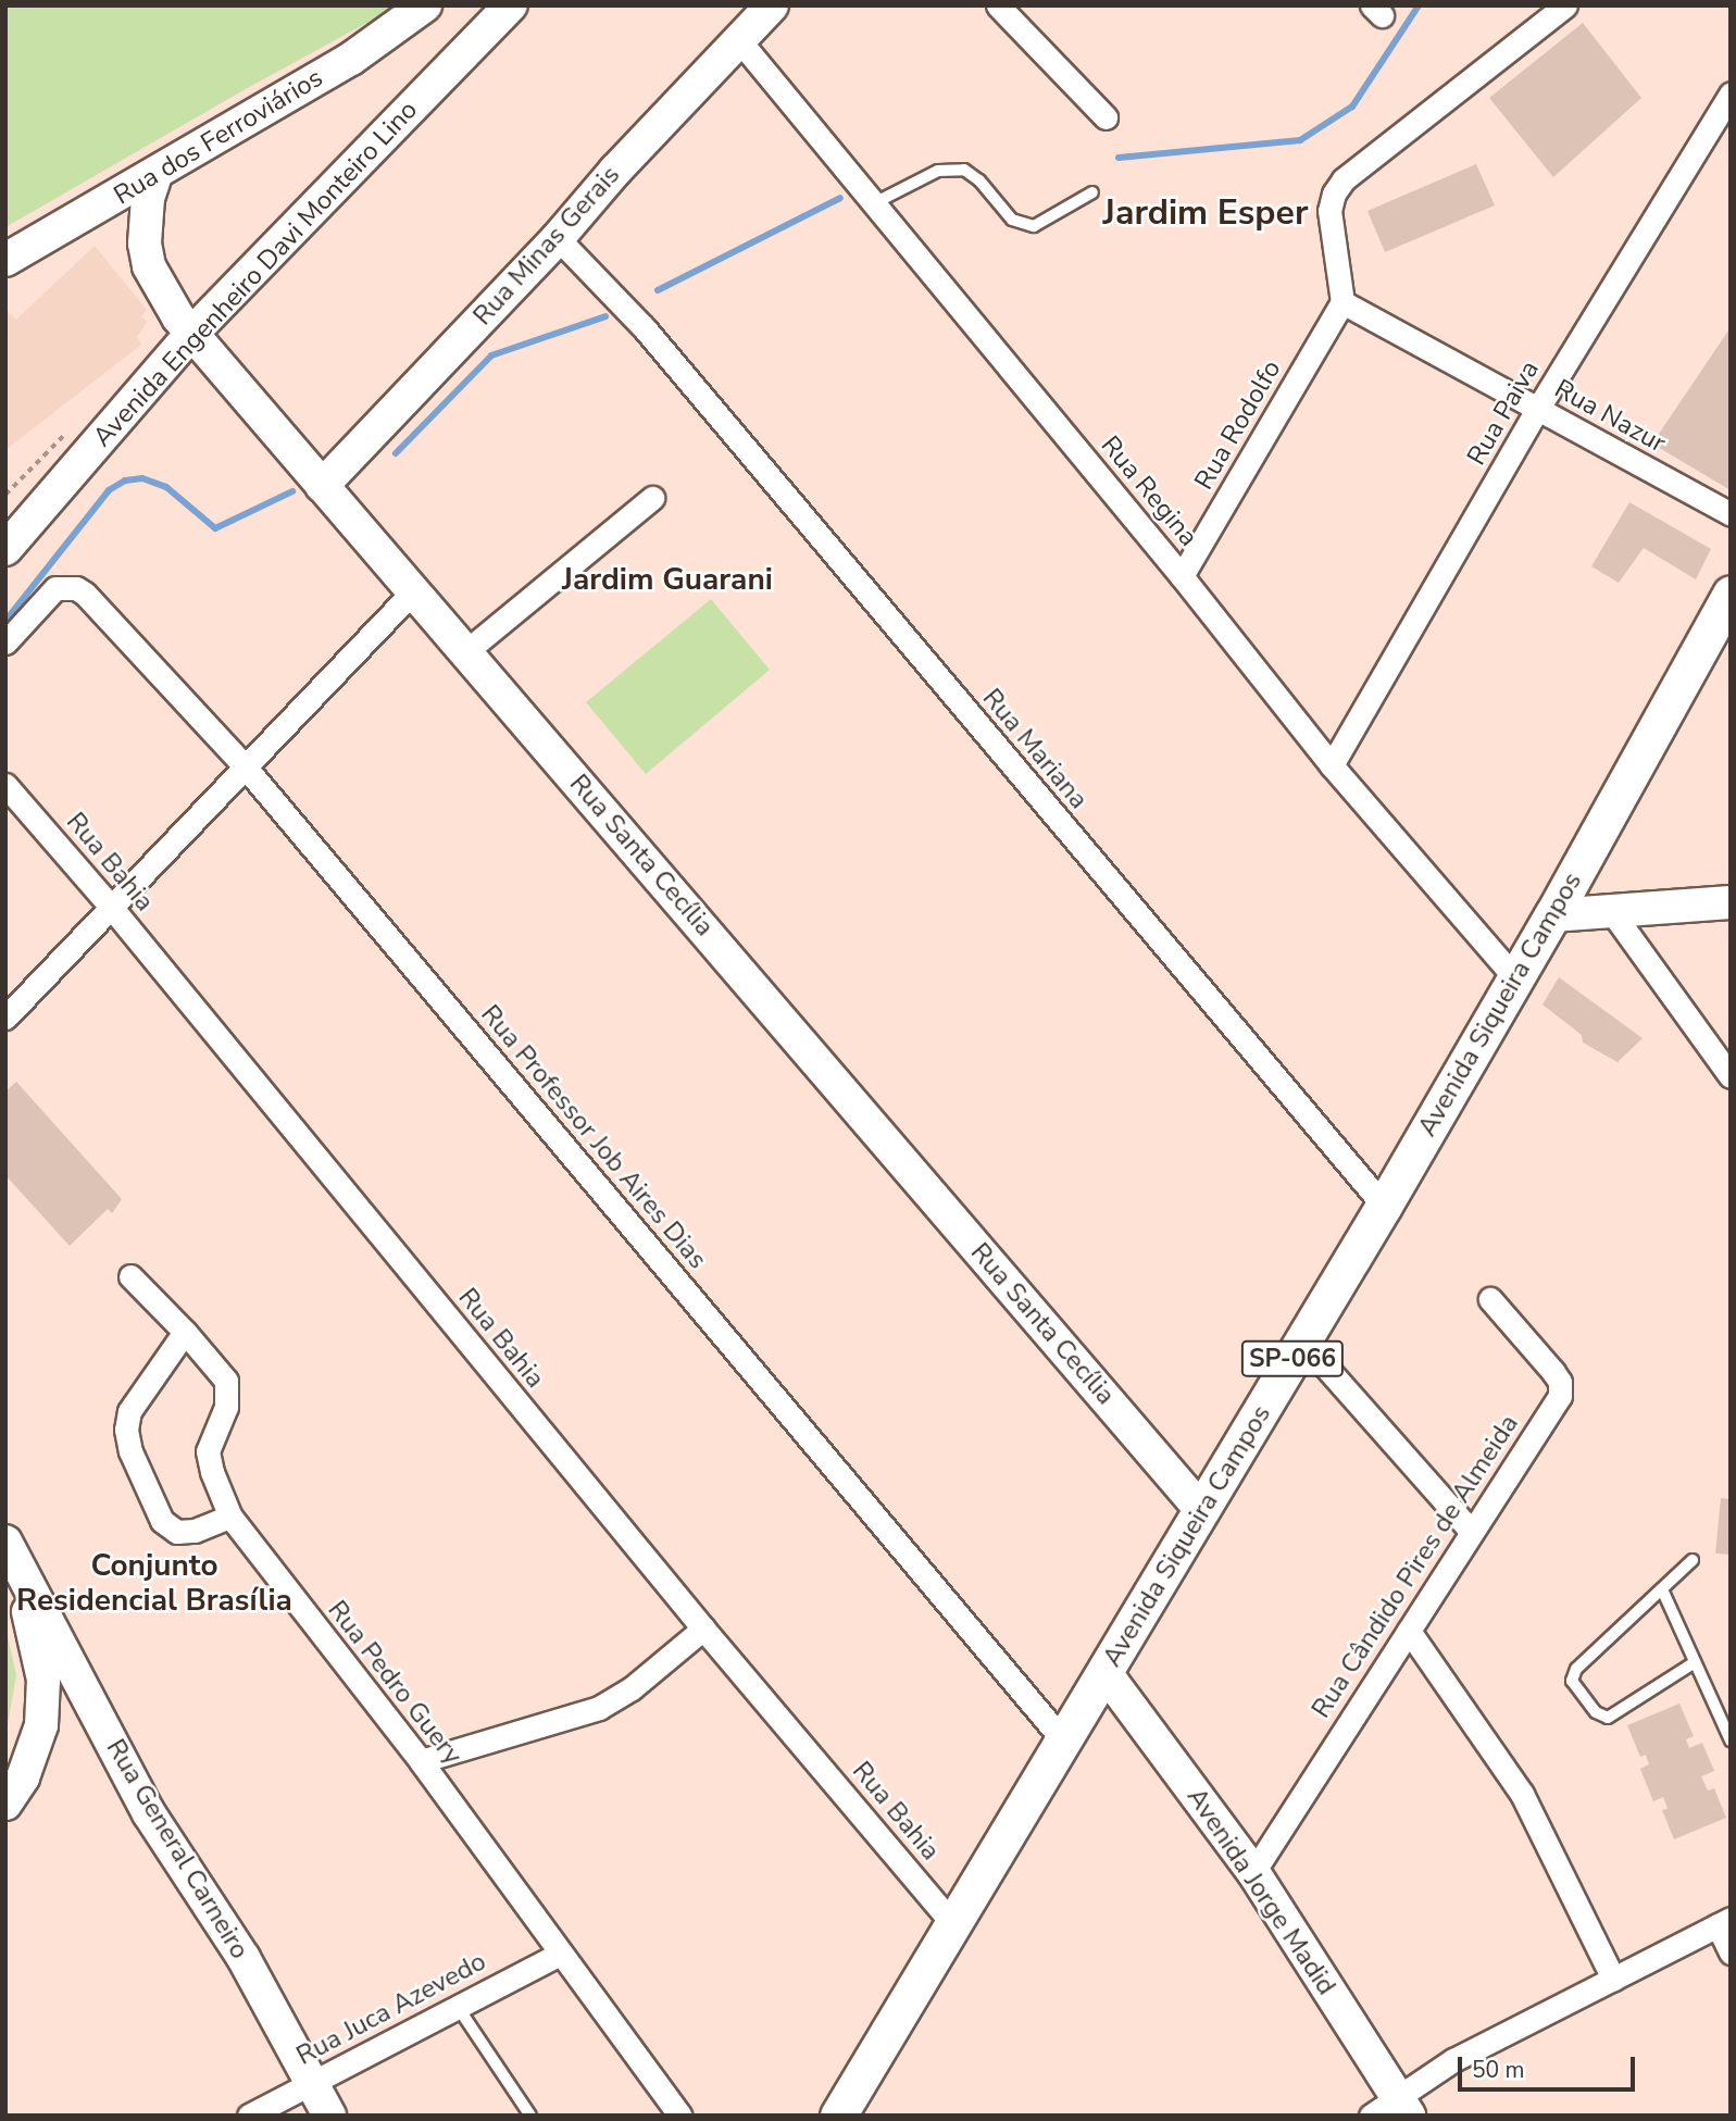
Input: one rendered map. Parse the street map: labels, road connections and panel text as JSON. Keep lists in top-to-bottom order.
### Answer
{
  "streets": {
    "main road": ["Avenida Siqueira Campos", "SP-066"],
    "street": [
      "Rua dos Ferroviários",
      "Rua Minas Gerais",
      "Avenida Engenheiro Davi Monteiro Lino",
      "Rua Paiva",
      "Rua Nazur",
      "Rua Rodolfo",
      "Rua Regina",
      "Rua Mariana",
      "Rua Santa Cecília",
      "Rua Bahia",
      "Rua Professor Job Aires Dias",
      "Rua Cândido Pires de Almeida",
      "Rua Pedro Guery",
      "Rua General Carneiro",
      "Avenida Jorge Madid",
      "Rua Juca Azevedo"
    ]
  },
  "crossings": [
    ["Rua dos Ferroviários", "Rua Santa Cecília"],
    ["Rua Minas Gerais", "Rua Regina"],
    ["Rua Minas Gerais", "Rua Mariana"],
    ["Rua Minas Gerais", "Rua Santa Cecília"],
    ["Avenida Engenheiro Davi Monteiro Lino", "Rua Santa Cecília"],
    ["Rua Paiva", "Rua Nazur"],
    ["Rua Paiva", "Rua Regina"],
    ["Rua Nazur", "Rua Rodolfo"],
    ["Rua Rodolfo", "Rua Regina"],
    ["Rua Regina", "Avenida Siqueira Campos"],
    ["Rua Mariana", "Avenida Siqueira Campos"],
    ["Rua Santa Cecília", "Avenida Siqueira Campos"],
    ["Rua Bahia", "Avenida Siqueira Campos"],
    ["Avenida Siqueira Campos", "Rua Professor Job Aires Dias"],
    ["Avenida Siqueira Campos", "Avenida Jorge Madid"],
    ["Rua Cândido Pires de Almeida", "Avenida Jorge Madid"],
    ["Rua Pedro Guery", "Rua Juca Azevedo"],
    ["Rua General Carneiro", "Rua Juca Azevedo"]
  ],
  "districts": ["Jardim Esper", "Jardim Guarani", "Conjunto Residencial Brasília"],
  "scale_bar": "50 m"
}
